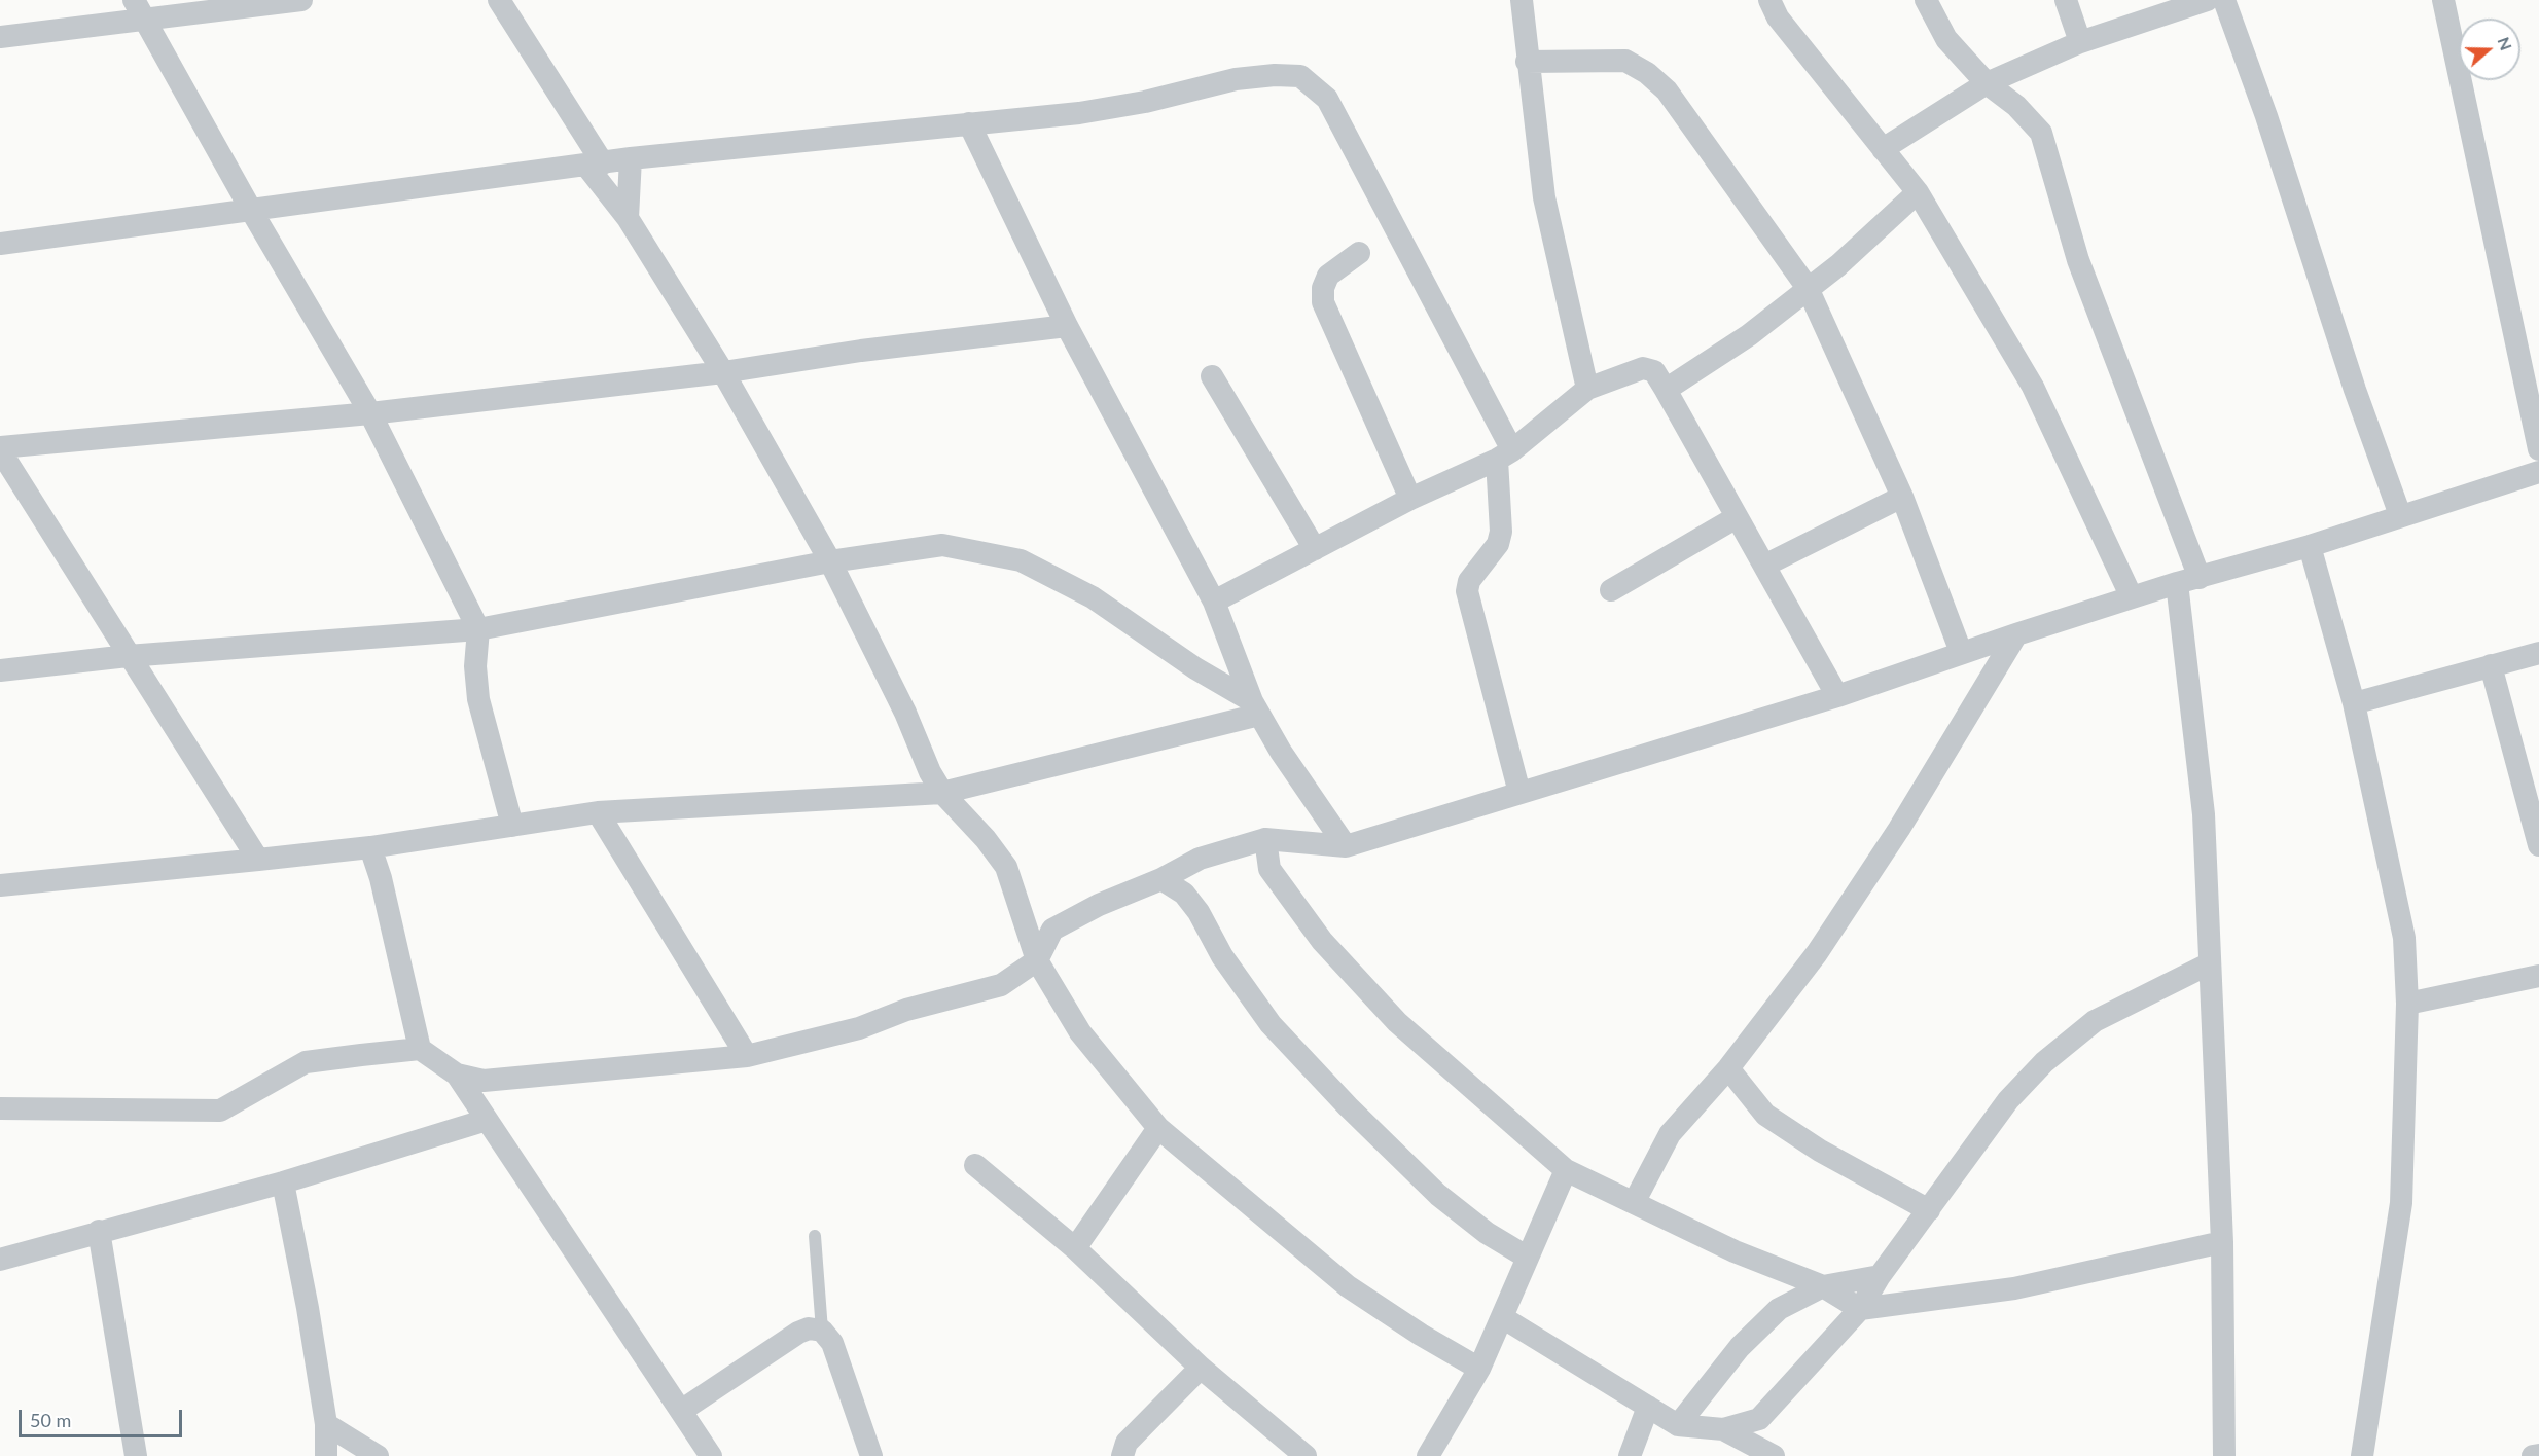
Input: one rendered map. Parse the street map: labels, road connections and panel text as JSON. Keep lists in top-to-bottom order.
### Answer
{
  "scale_bar": "50 m",
  "north": "right"
}
